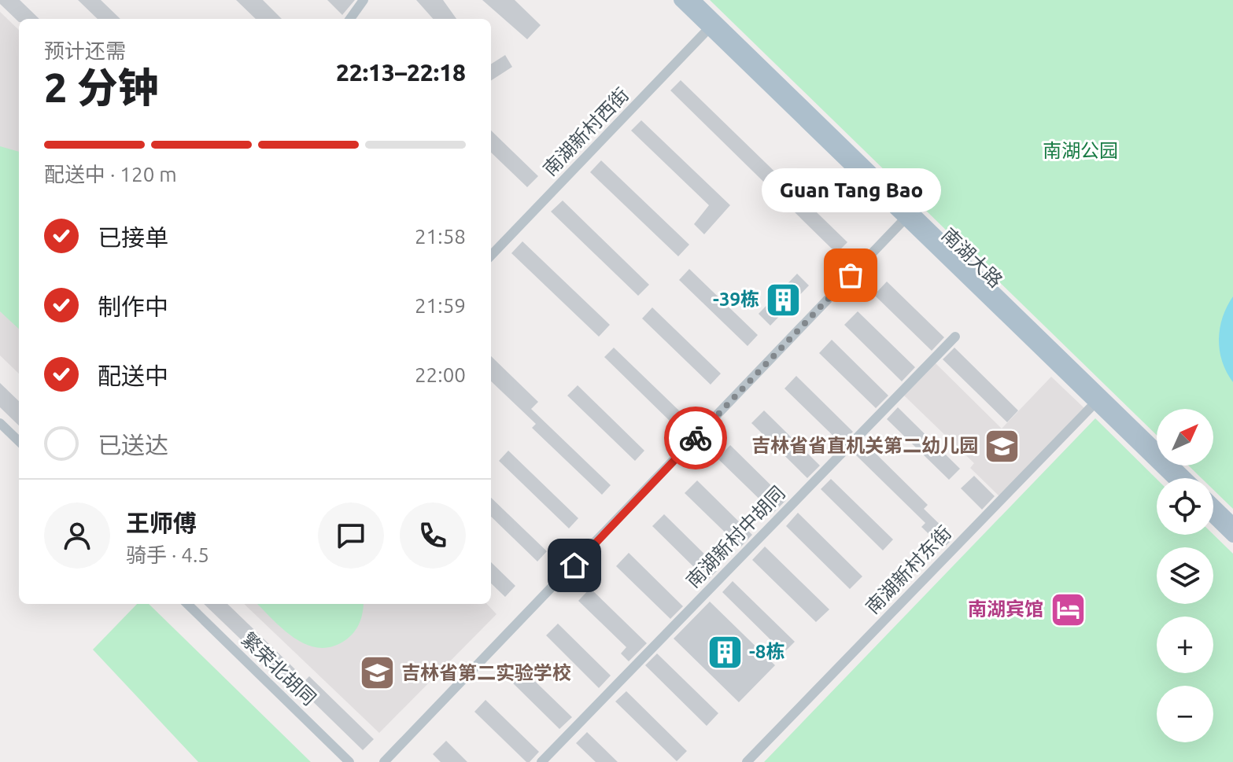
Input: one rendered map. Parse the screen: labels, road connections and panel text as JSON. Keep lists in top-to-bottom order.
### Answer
{
  "streets": {
    "main road": ["南湖大路"],
    "street": [
      "南湖新村西街",
      "南湖新村中胡同",
      "南湖新村东街",
      "繁荣北胡同"
    ]
  },
  "crossings": [
    ["南湖新村西街", "南湖大路"],
    ["南湖大路", "南湖新村东街"]
  ],
  "parks": ["南湖公园"],
  "places": {
    "other": ["Guan Tang Bao"],
    "building": ["-39栋", "-8栋"],
    "school or university": ["吉林省省直机关第二幼儿园", "吉林省第二实验学校"],
    "hotel": ["南湖宾馆"]
  },
  "north": "top right",
  "page": {
    "heading": ["2 分钟", "预计还需", "22:13–22:18"],
    "panel": ["王师傅", "骑手 · 4.5"],
    "bar": "配送中 · 120 m",
    "bubble": "Guan Tang Bao",
    "list": [
      ["已接单", "21:58"],
      ["制作中", "21:59"],
      ["配送中", "22:00"],
      "已送达"
    ],
    "map_buttons": ["+", "−"]
  }
}
